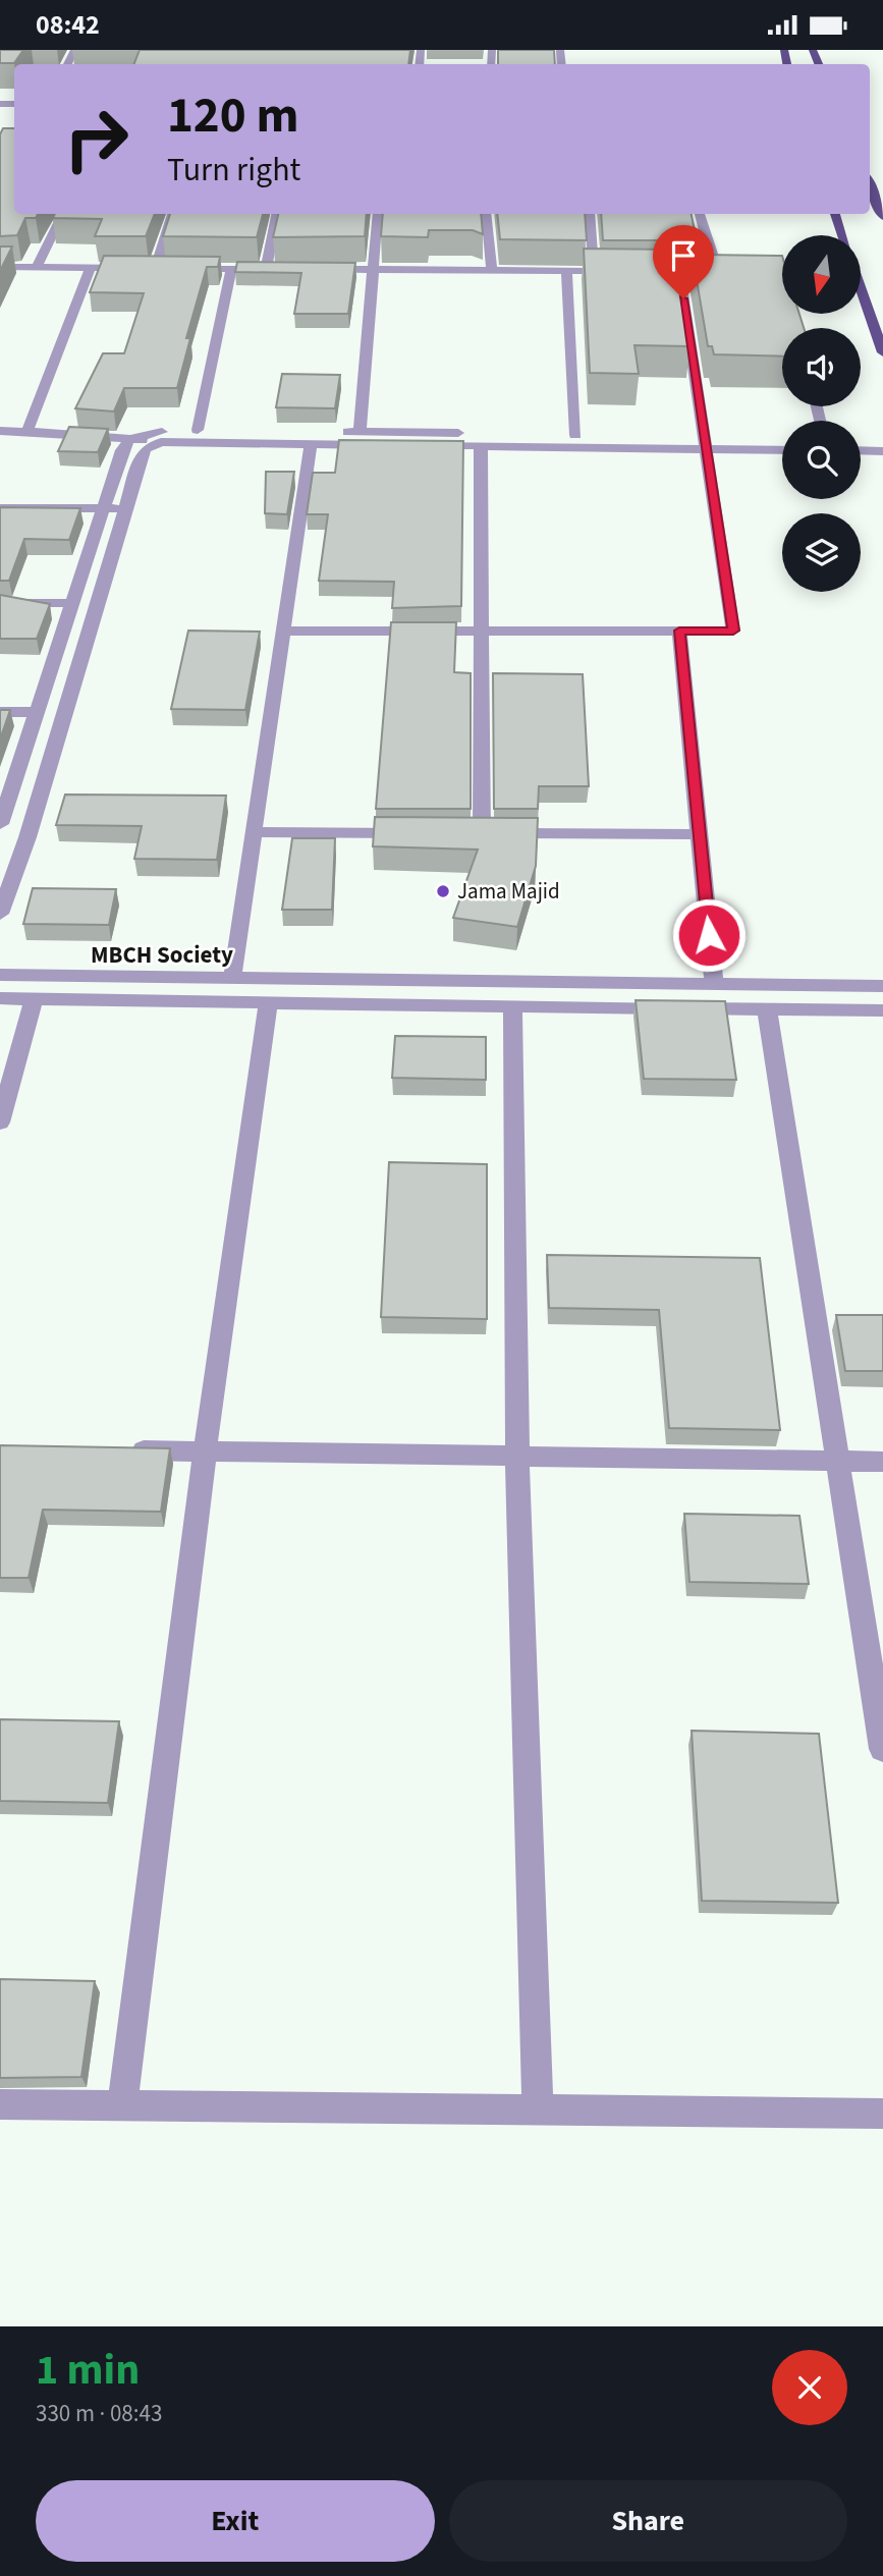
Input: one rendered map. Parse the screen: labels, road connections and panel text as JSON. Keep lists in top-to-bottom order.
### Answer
{
  "districts": ["MBCH Society"],
  "places": ["Jama Majid"],
  "north": "bottom",
  "page": {
    "status": "08:42",
    "turn": ["120 m", "Turn right"],
    "heading": ["1 min", "330 m · 08:43"],
    "buttons": ["Exit", "Share"]
  }
}
